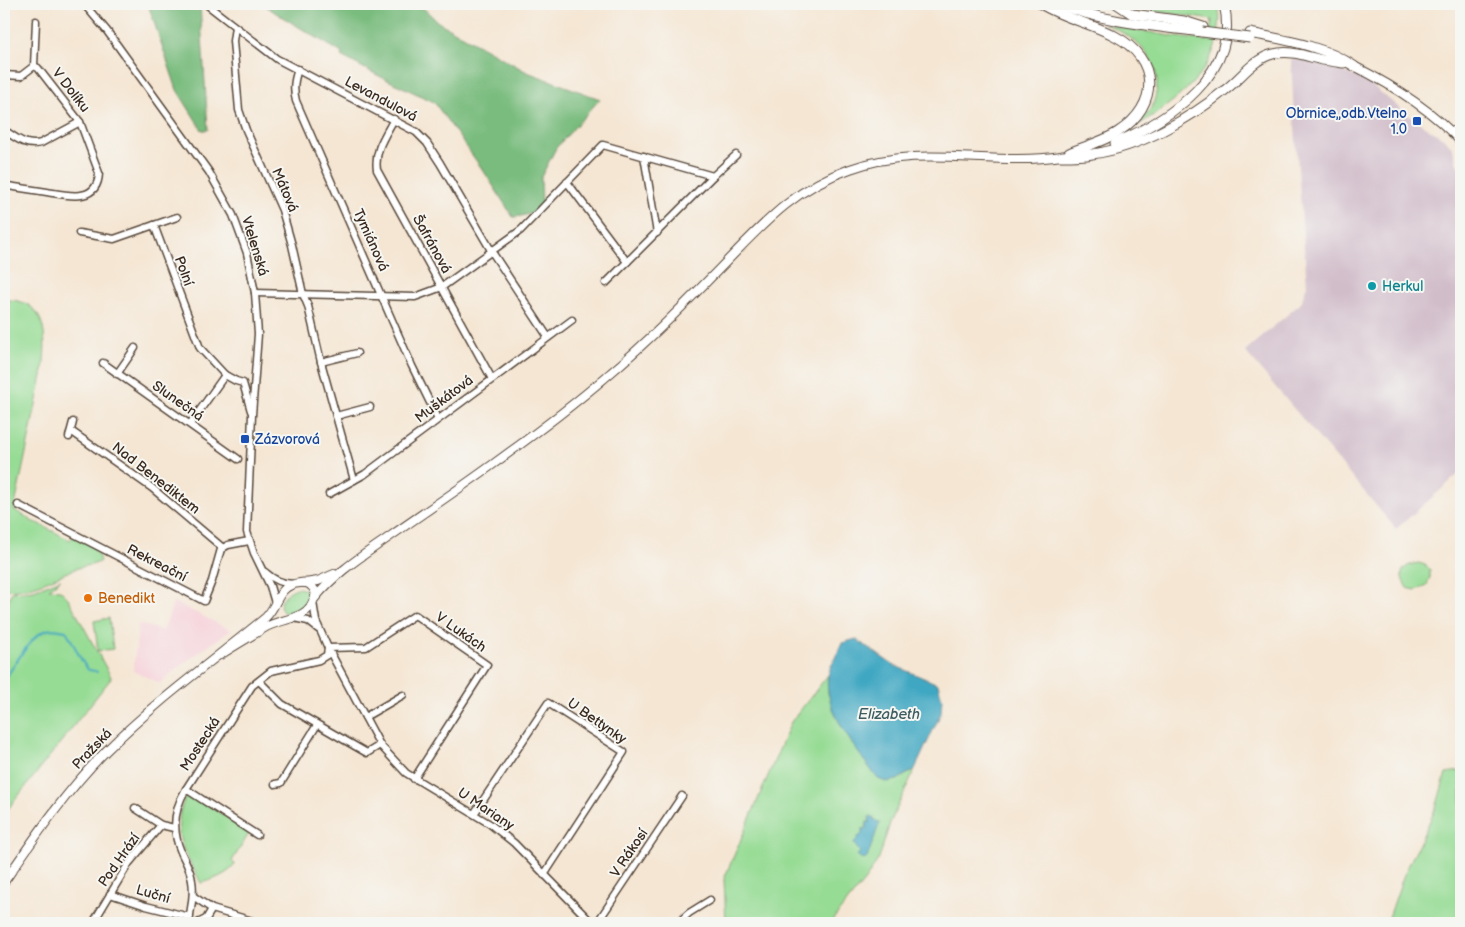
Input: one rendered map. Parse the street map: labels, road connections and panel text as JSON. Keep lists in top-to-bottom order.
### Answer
{
  "streets": {
    "main road": ["Pražská"],
    "street": [
      "V Dolíku",
      "Levandulová",
      "Mátová",
      "Tymiánová",
      "Šafránová",
      "Vtelenská",
      "Polní",
      "Muškátová",
      "Slunečná",
      "Nad Benediktem",
      "Rekreační",
      "V Lukách",
      "U Bettynky",
      "Mostecká",
      "U Mariany",
      "V Rákosí",
      "Pod Hrází",
      "Luční"
    ]
  },
  "crossings": [
    ["Levandulová", "Mátová"],
    ["Levandulová", "Tymiánová"],
    ["Levandulová", "Šafránová"],
    ["Levandulová", "Muškátová"],
    ["Mátová", "Muškátová"],
    ["Tymiánová", "Muškátová"],
    ["Šafránová", "Muškátová"],
    ["Vtelenská", "Pražská"],
    ["Nad Benediktem", "Rekreační"],
    ["V Lukách", "Mostecká"],
    ["V Lukách", "U Mariany"],
    ["U Bettynky", "U Mariany"],
    ["Mostecká", "U Mariany"],
    ["Mostecká", "Luční"],
    ["Pod Hrází", "Luční"]
  ],
  "water": ["Elizabeth"],
  "places": {
    "transit": ["Obrnice,,odb.Vtelno 1.0", "Zázvorová"],
    "other": ["Herkul", "Benedikt"]
  }
}
